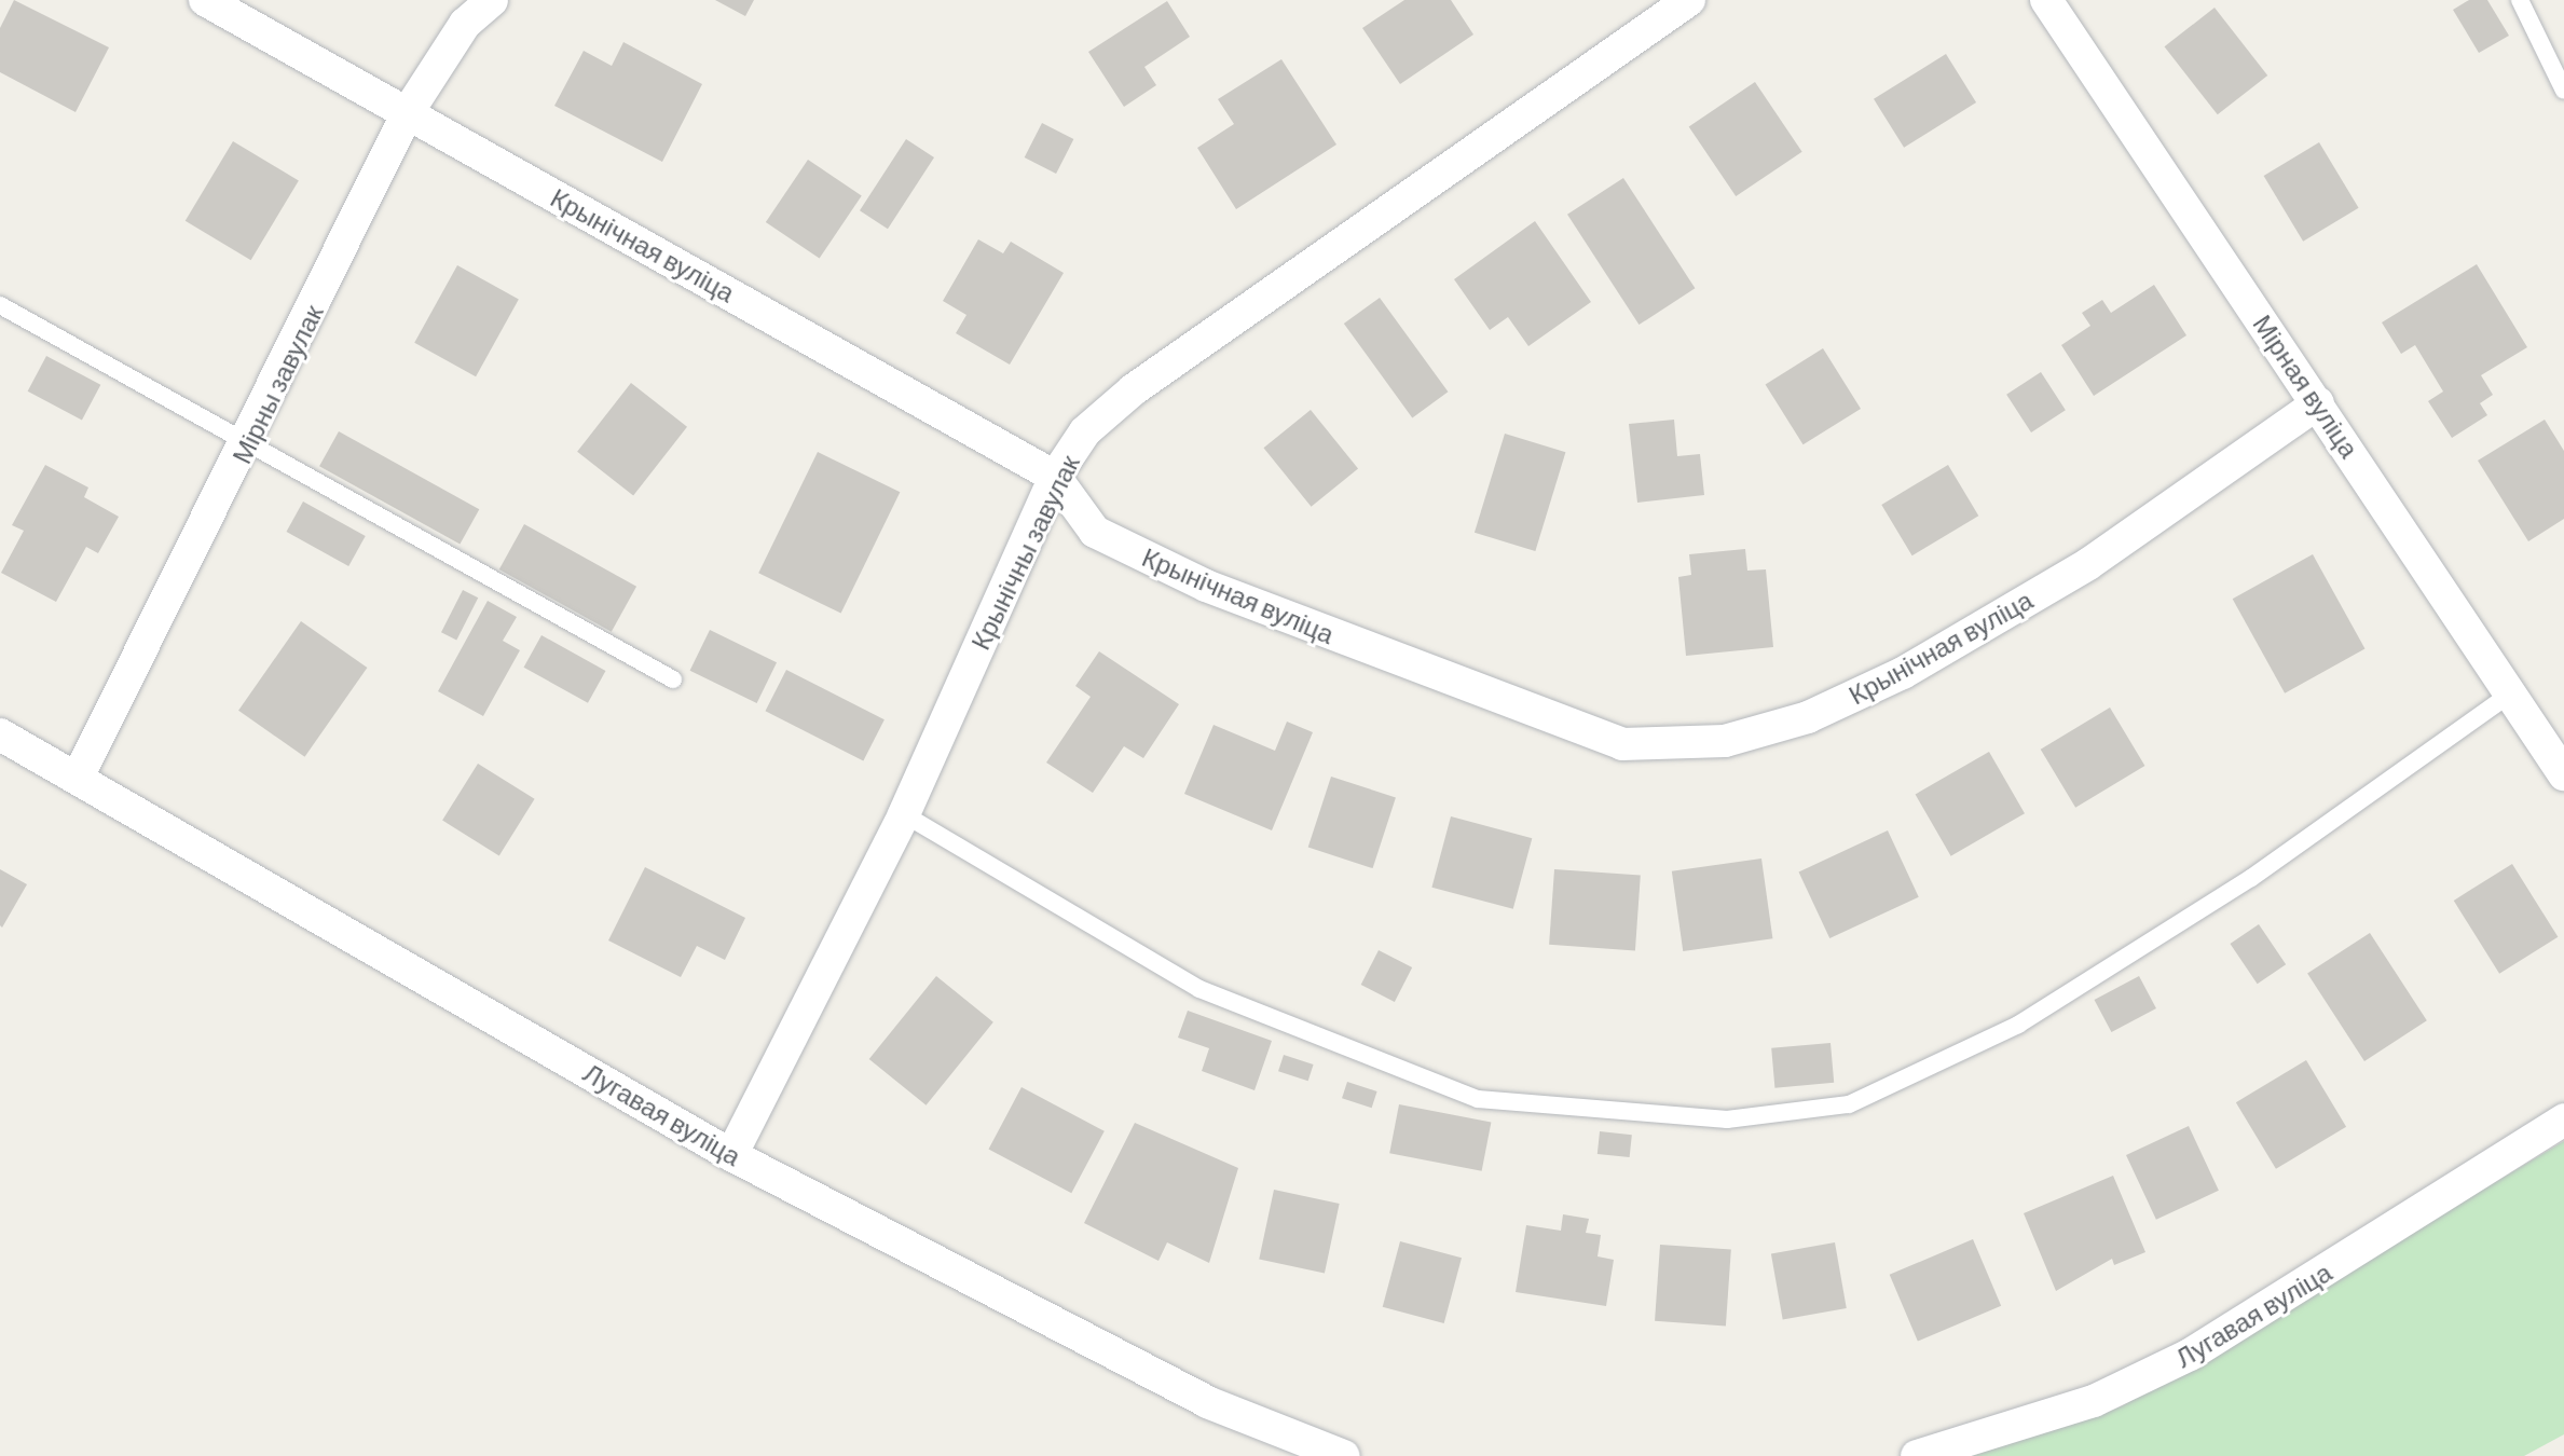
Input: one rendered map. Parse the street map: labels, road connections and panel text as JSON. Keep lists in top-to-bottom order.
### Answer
{
  "streets": {
    "street": [
      "Крынічная вуліца",
      "Мірны завулак",
      "Мірная вуліца",
      "Крынічны завулак",
      "Лугавая вуліца"
    ]
  },
  "crossings": [
    ["Крынічная вуліца", "Мірны завулак"],
    ["Крынічная вуліца", "Мірная вуліца"],
    ["Крынічная вуліца", "Крынічны завулак"],
    ["Мірны завулак", "Лугавая вуліца"],
    ["Крынічны завулак", "Лугавая вуліца"]
  ]
}
